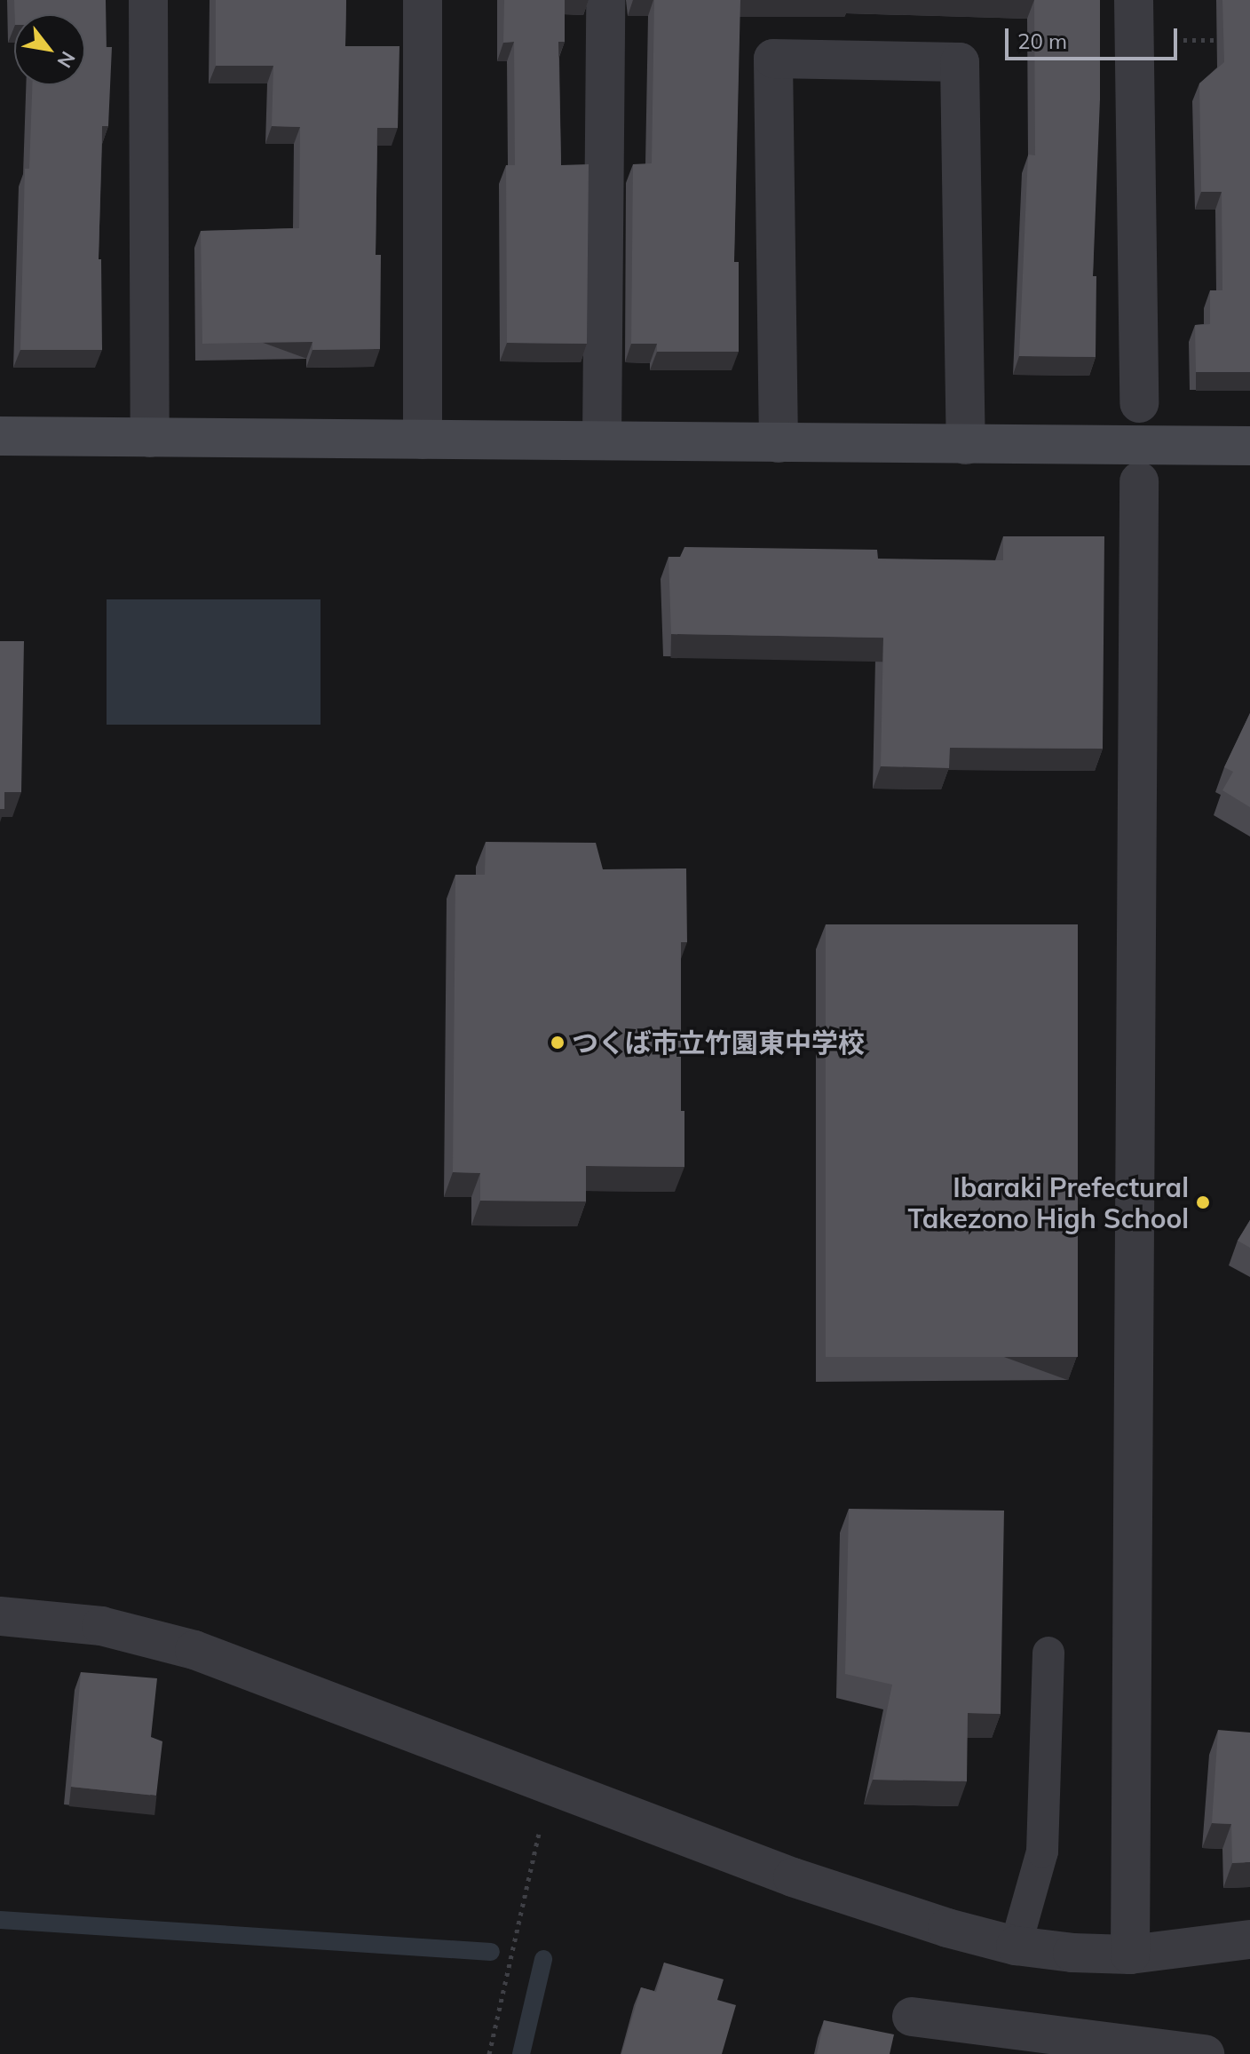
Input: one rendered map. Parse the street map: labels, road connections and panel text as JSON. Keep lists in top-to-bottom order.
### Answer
{
  "places": ["つくば市立竹園東中学校", "Ibaraki Prefectural Takezono High School"],
  "scale_bar": "20 m",
  "north": "bottom right"
}
